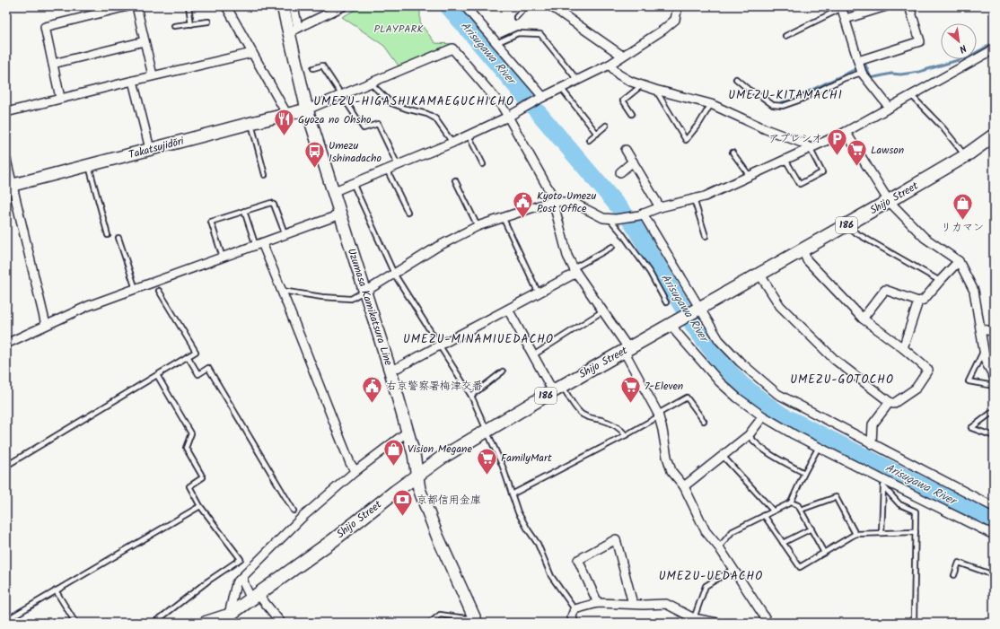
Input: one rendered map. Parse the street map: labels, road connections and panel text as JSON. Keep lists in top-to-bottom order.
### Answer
{
  "streets": {
    "main road": [
      "Takatsujidōri",
      "Shijo Street",
      "186",
      "Uzumasa Kamikatsura Line"
    ]
  },
  "crossings": [
    ["Takatsujidōri", "Uzumasa Kamikatsura Line"],
    ["Shijo Street", "Uzumasa Kamikatsura Line"]
  ],
  "districts": [
    "UMEZU-KITAMACHI",
    "UMEZU-HIGASHIKAMAEGUCHICHO",
    "UMEZU-MINAMIUEDACHO",
    "UMEZU-GOTOCHO",
    "UMEZU-UEDACHO"
  ],
  "water": ["Arisugawa River"],
  "parks": ["PLAYPARK"],
  "places": {
    "restaurant": ["Gyoza no Ohsho"],
    "parking": ["アプレシオ"],
    "supermarket": ["Lawson", "7-Eleven", "FamilyMart"],
    "bus stop": ["Umezu Ishinadacho"],
    "public building": ["Kyoto Umezu Post Office", "右京警察署梅津交番"],
    "shop": ["リカマン", "Vision Megane"],
    "bank": ["京都信用金庫"]
  },
  "north": "bottom right"
}
